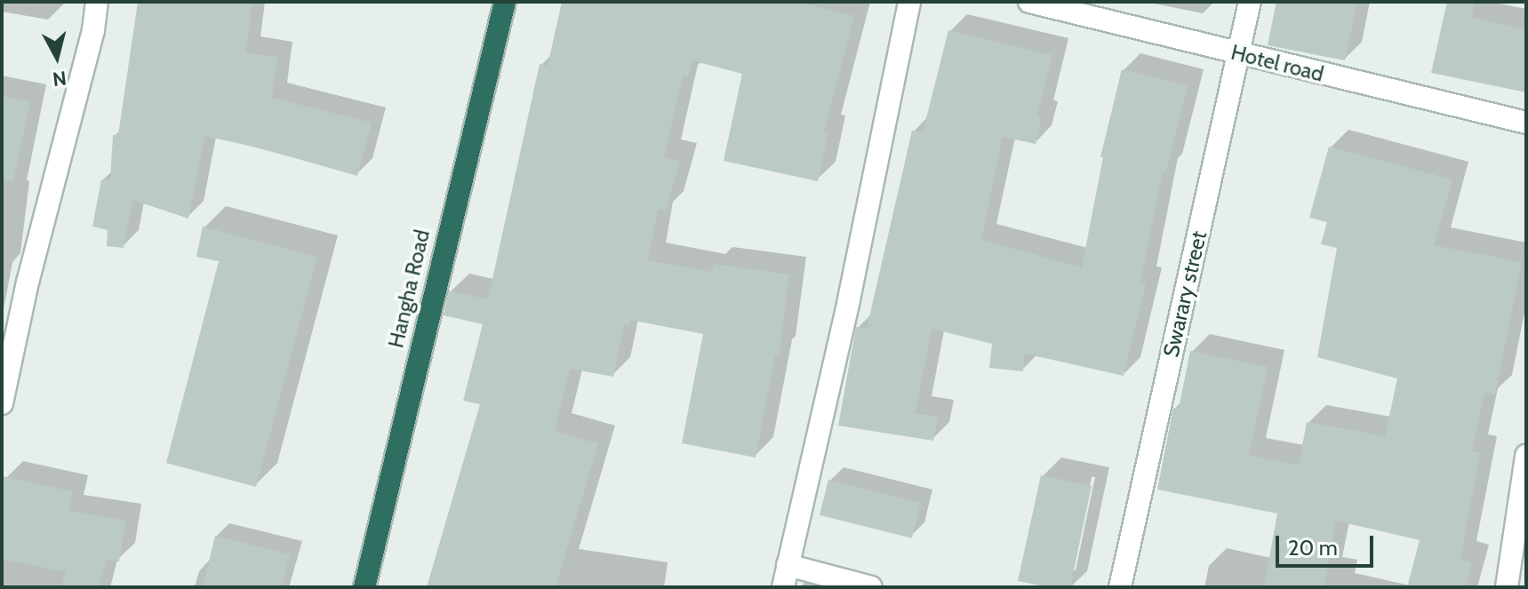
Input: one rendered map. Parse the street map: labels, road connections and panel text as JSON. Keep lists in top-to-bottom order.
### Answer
{
  "streets": {
    "highway": ["Hangha Road"],
    "street": ["Hotel road", "Swarary street"]
  },
  "crossings": [
    ["Hotel road", "Swarary street"]
  ],
  "scale_bar": "20 m",
  "north": "bottom"
}
